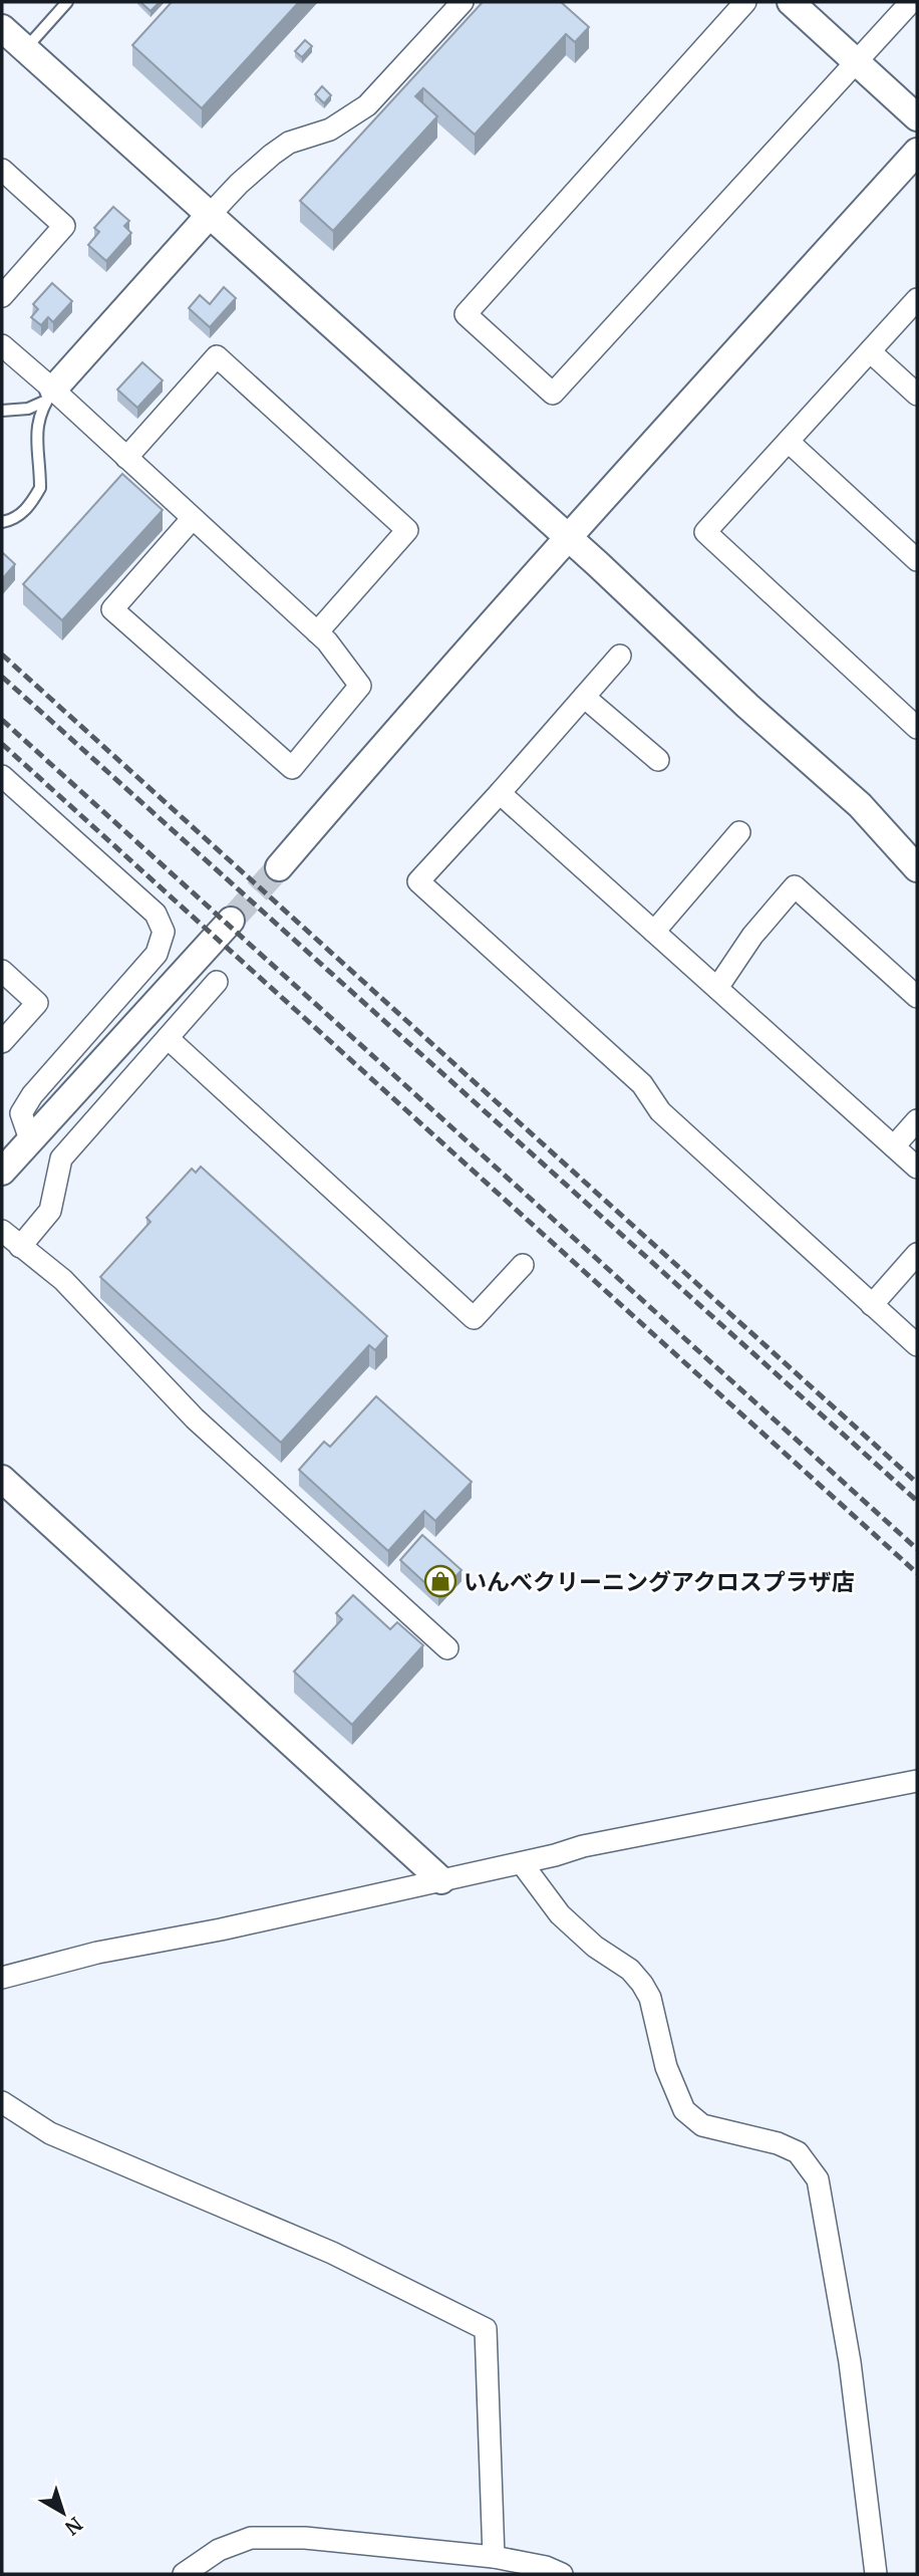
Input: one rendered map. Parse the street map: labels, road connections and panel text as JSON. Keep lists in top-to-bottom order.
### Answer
{
  "places": {
    "shop": ["いんべクリーニングアクロスプラザ店"]
  },
  "north": "bottom right"
}
